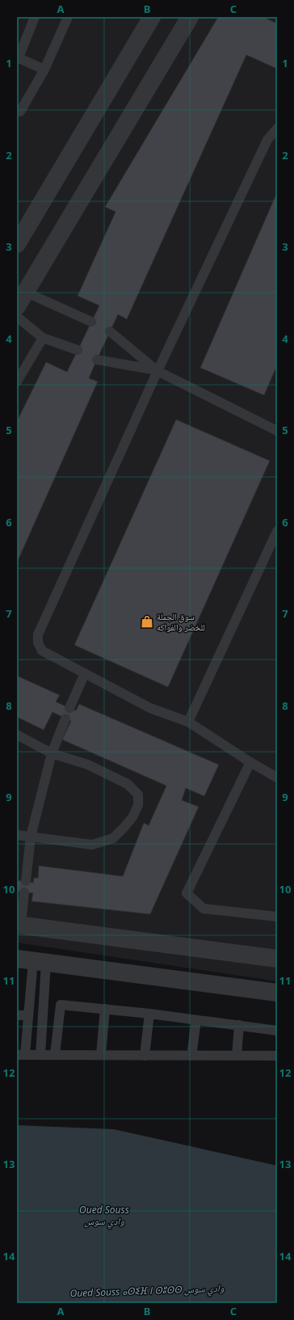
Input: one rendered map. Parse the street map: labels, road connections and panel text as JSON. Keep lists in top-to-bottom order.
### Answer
{
  "water": ["Oued Souss وادي سوس", "Oued Souss ⴰⵙⵉⴼ ⵏ ⵙⵓⵙⵙ وادي سوس"],
  "places": {
    "shop": ["سوق الجملة للخضر والفواكه"]
  },
  "grid": {
    "columns": ["A", "B", "C"],
    "rows": [
      "1",
      "2",
      "3",
      "4",
      "5",
      "6",
      "7",
      "8",
      "9",
      "10",
      "11",
      "12",
      "13",
      "14"
    ]
  }
}
